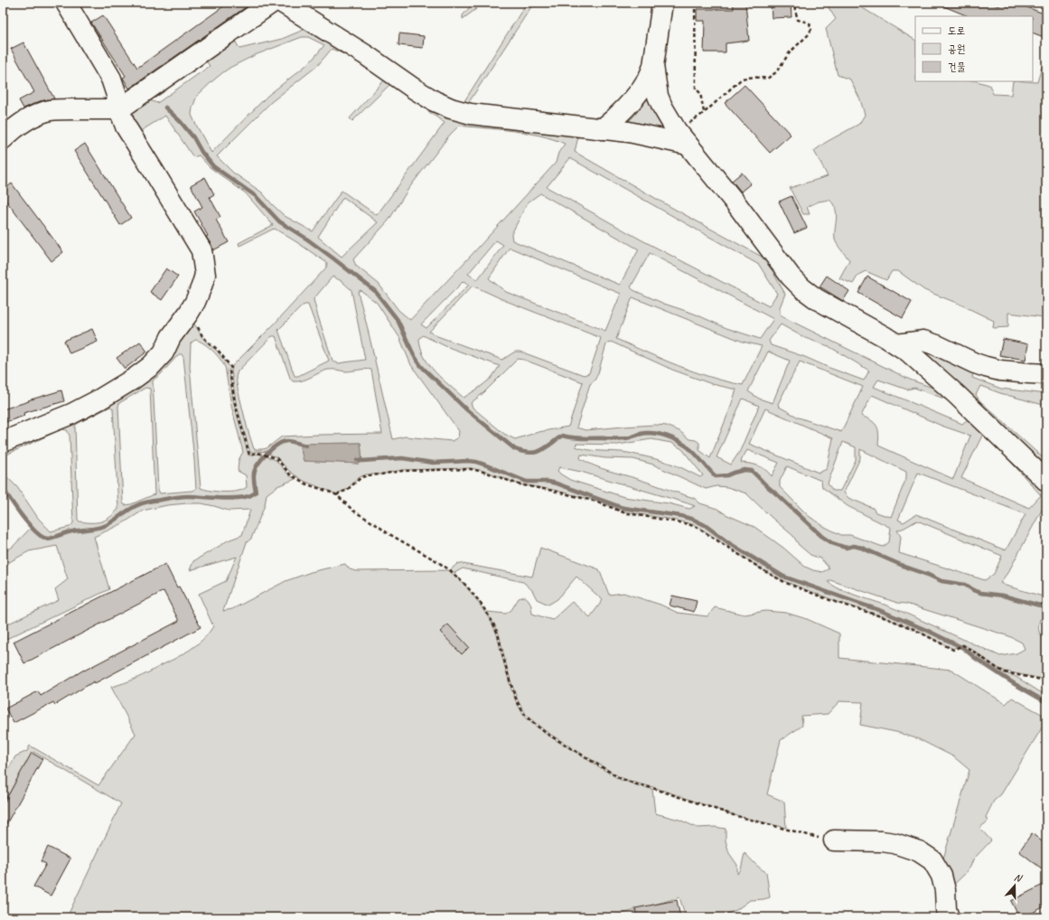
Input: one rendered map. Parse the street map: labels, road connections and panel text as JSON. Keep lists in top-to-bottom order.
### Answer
{
  "legend": ["도로", "공원", "건물"],
  "north": "top"
}
